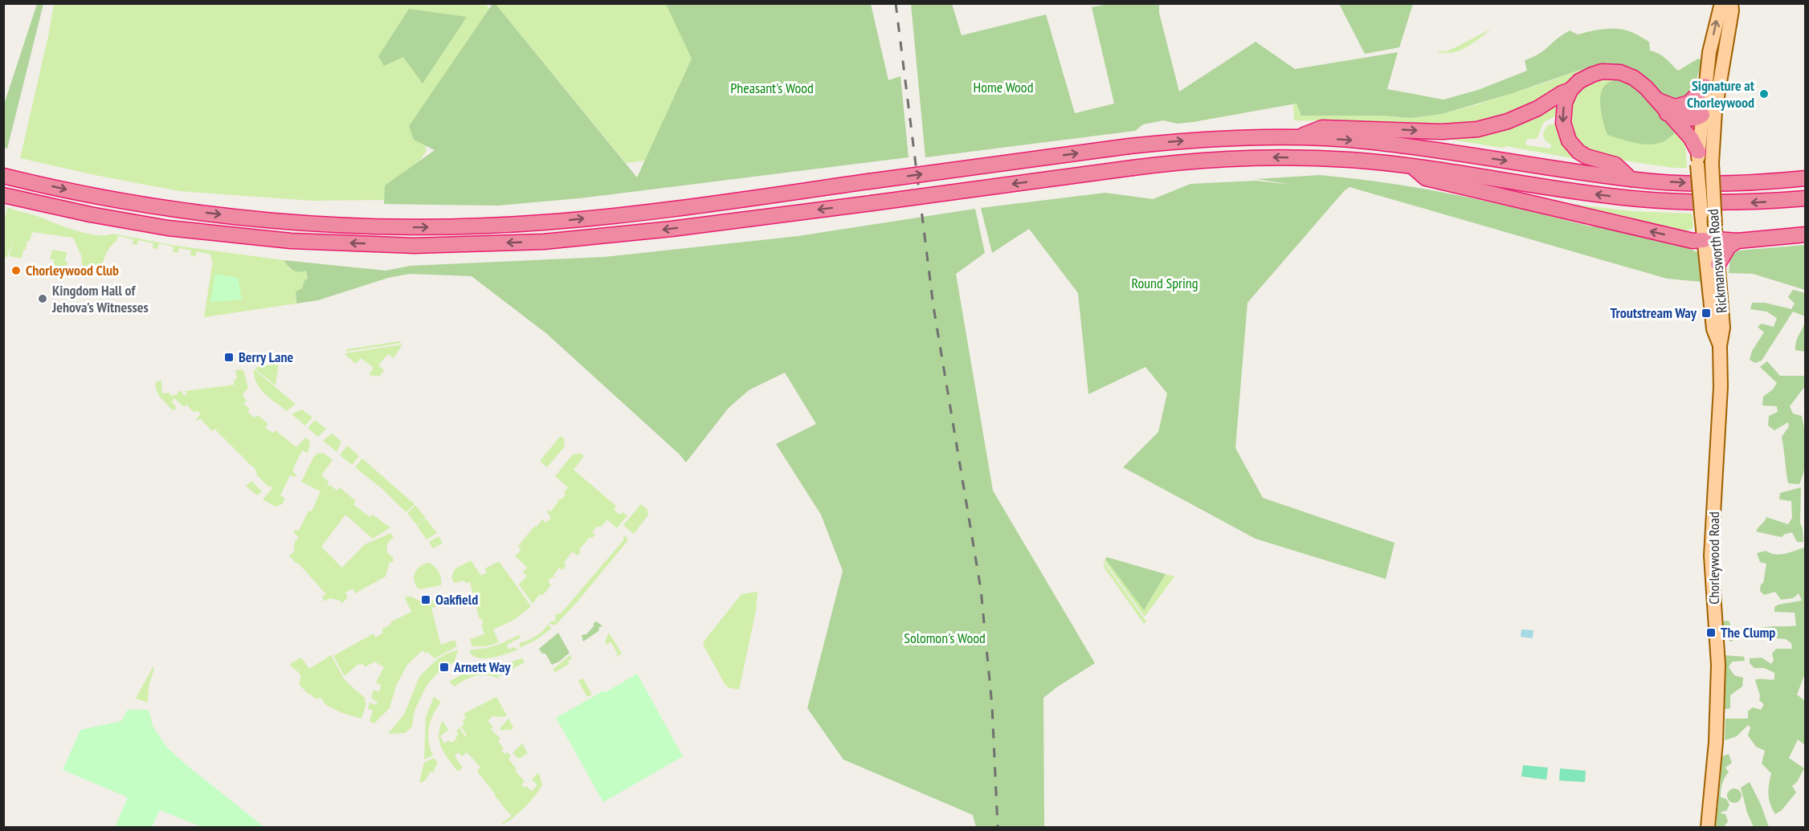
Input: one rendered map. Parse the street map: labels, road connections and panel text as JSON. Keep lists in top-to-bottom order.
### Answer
{
  "streets": {
    "main road": ["Rickmansworth Road", "Chorleywood Road"]
  },
  "crossings": [
    ["Rickmansworth Road", "Chorleywood Road"]
  ],
  "parks": [
    "Home Wood",
    "Pheasant's Wood",
    "Round Spring",
    "Solomon's Wood"
  ],
  "places": {
    "other": ["Signature at Chorleywood", "Chorleywood Club", "Kingdom Hall of Jehova's Witnesses"],
    "transit": [
      "Troutstream Way",
      "Berry Lane",
      "Oakfield",
      "The Clump",
      "Arnett Way"
    ]
  }
}
